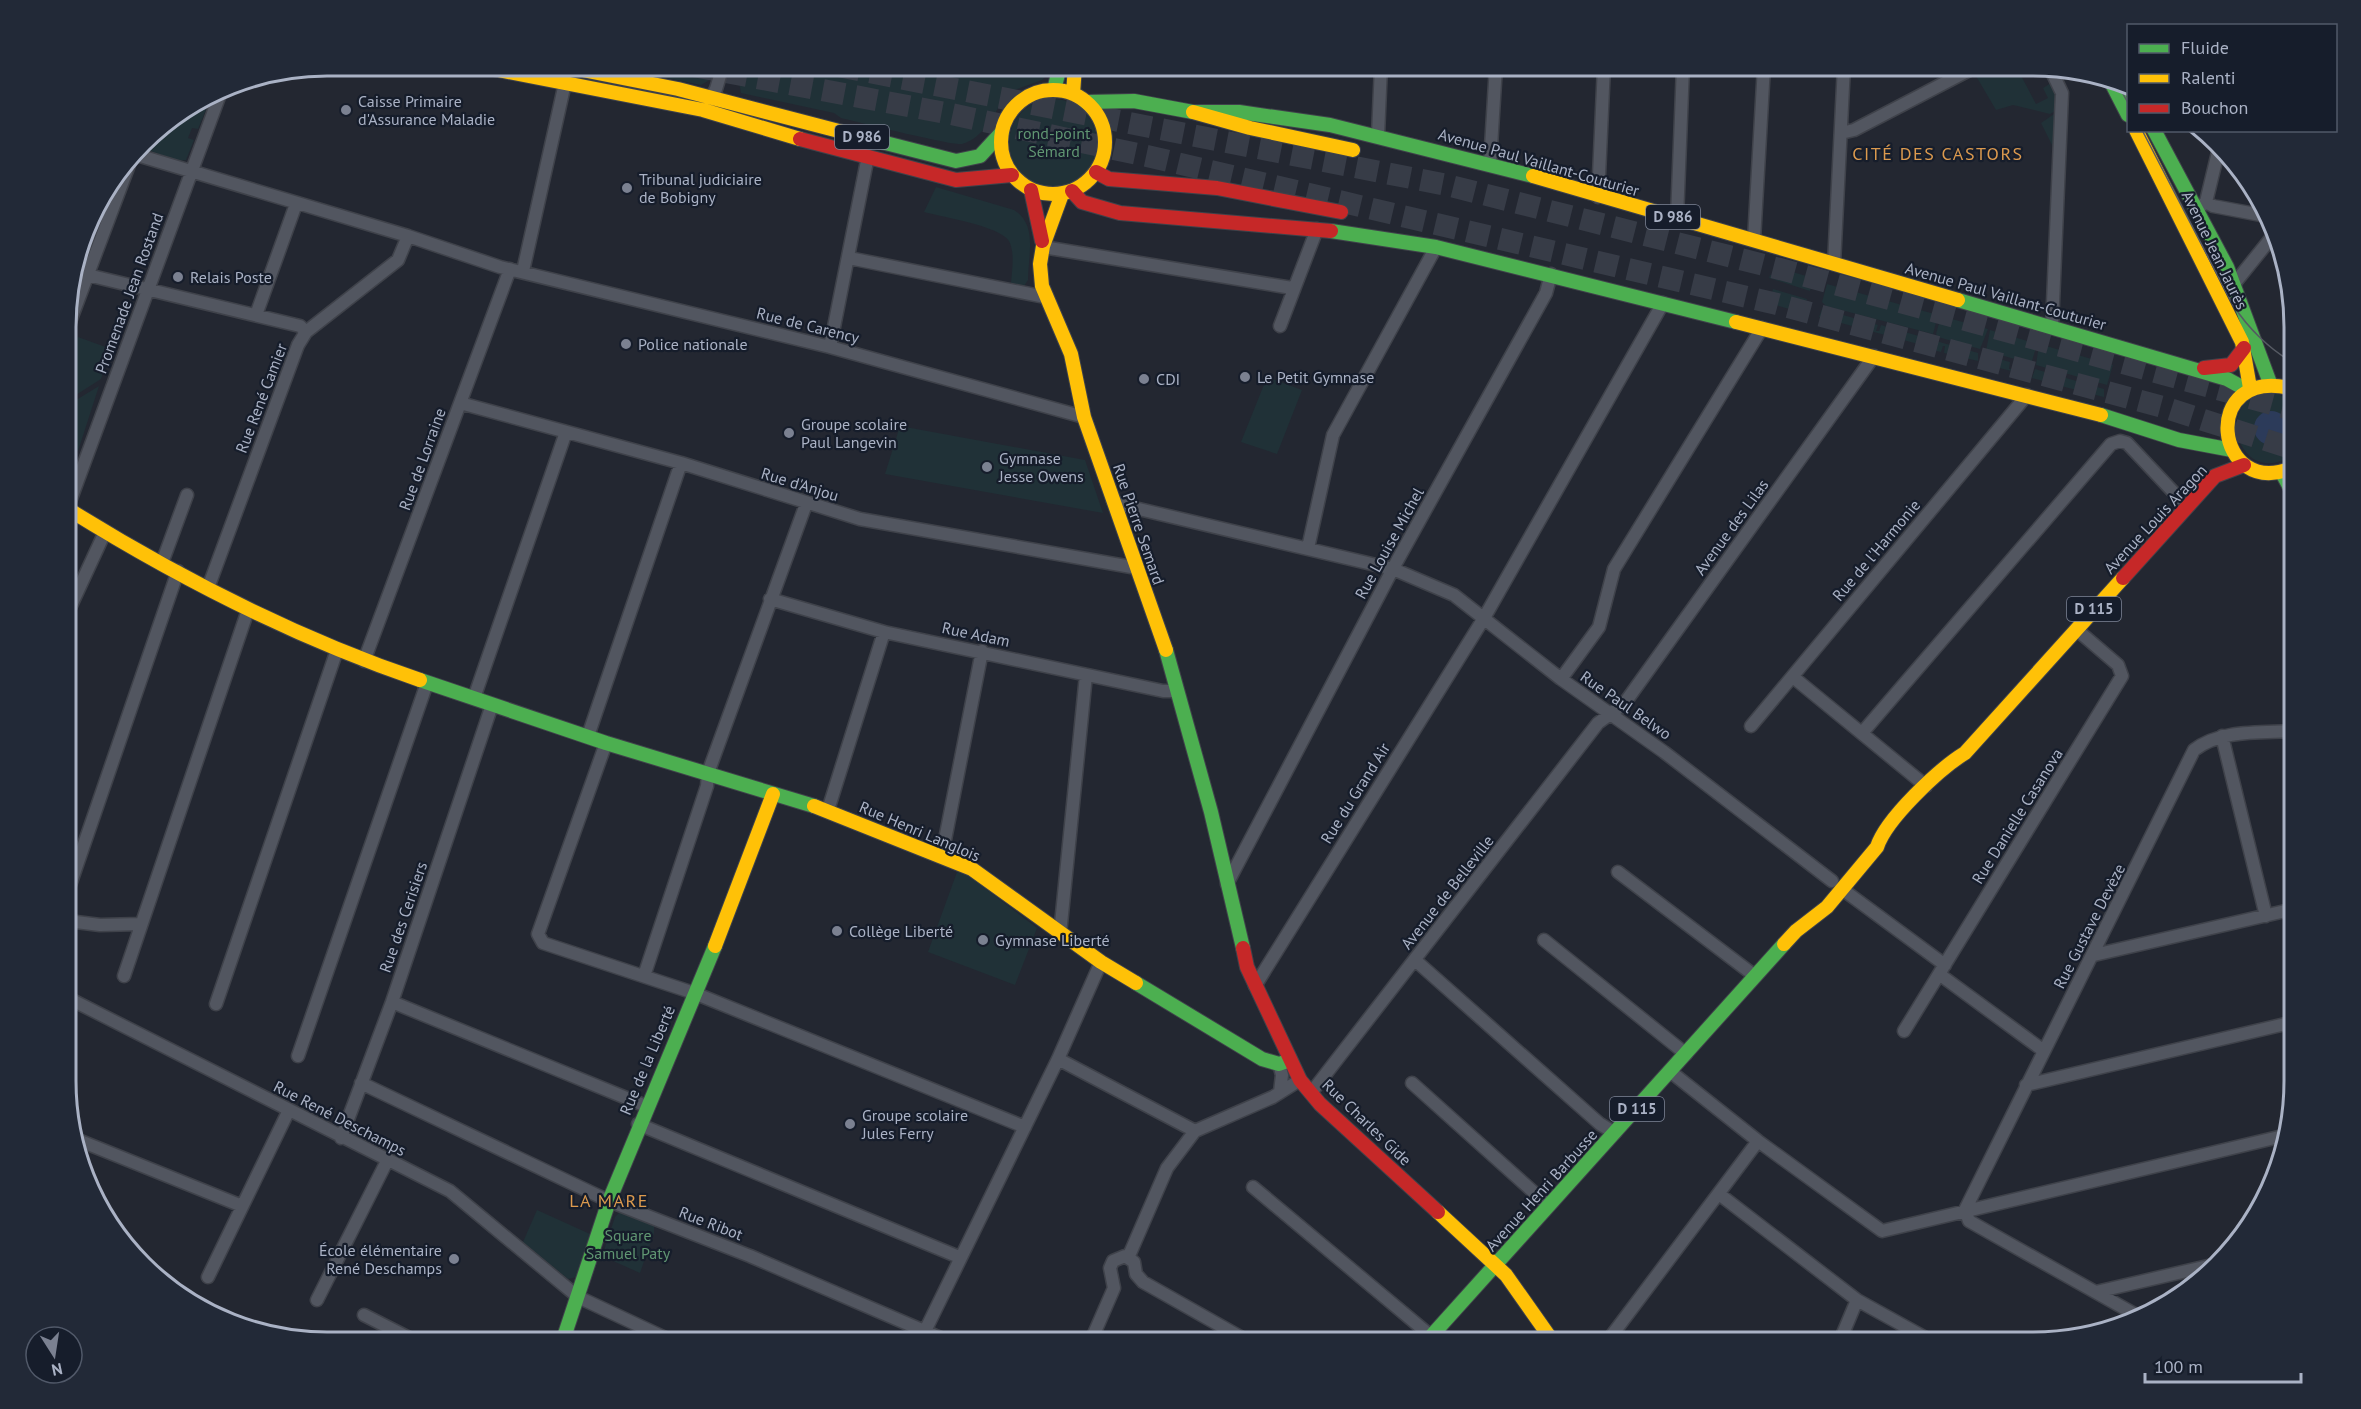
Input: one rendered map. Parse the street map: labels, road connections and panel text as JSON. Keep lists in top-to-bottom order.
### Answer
{
  "streets": {
    "main road": [
      "D 986",
      "Avenue Paul Vaillant-Couturier",
      "Avenue Jean Jaurès",
      "Avenue Louis Aragon",
      "Rue Pierre Semard",
      "D 115",
      "Rue Henri Langlois",
      "Rue de la Liberté",
      "Rue Charles Gide",
      "Avenue Henri Barbusse"
    ],
    "street": [
      "Promenade Jean Rostand",
      "Rue de Carency",
      "Rue René Camier",
      "Rue de Lorraine",
      "Rue d'Anjou",
      "Avenue des Lilas",
      "Rue Louise Michel",
      "Rue de l'Harmonie",
      "Rue Adam",
      "Rue Paul Belwo",
      "Rue du Grand Air",
      "Rue Danielle Casanova",
      "Avenue de Belleville",
      "Rue des Cerisiers",
      "Rue Gustave Devèze",
      "Rue René Deschamps",
      "Rue Ribot"
    ]
  },
  "crossings": [
    ["D 986", "Avenue Paul Vaillant-Couturier"],
    ["D 986", "Rue de Lorraine"],
    ["D 986", "Rue Pierre Semard"],
    ["Avenue Paul Vaillant-Couturier", "Avenue Jean Jaurès"],
    ["Avenue Paul Vaillant-Couturier", "Rue Pierre Semard"],
    ["Rue de Carency", "Rue de Lorraine"],
    ["Rue de Carency", "Rue Pierre Semard"],
    ["Rue René Camier", "Rue Henri Langlois"],
    ["Rue de Lorraine", "Rue d'Anjou"],
    ["Rue de Lorraine", "Rue Henri Langlois"],
    ["Rue d'Anjou", "Rue Pierre Semard"],
    ["Avenue Louis Aragon", "Rue Paul Belwo"],
    ["Avenue Louis Aragon", "Rue Danielle Casanova"],
    ["Avenue Louis Aragon", "Avenue Henri Barbusse"],
    ["Rue Pierre Semard", "Rue Adam"],
    ["Rue Pierre Semard", "Rue Paul Belwo"],
    ["Rue Pierre Semard", "Rue Charles Gide"],
    ["Avenue des Lilas", "Rue Paul Belwo"],
    ["Avenue des Lilas", "Avenue de Belleville"],
    ["Rue Louise Michel", "Rue Paul Belwo"],
    ["Rue Louise Michel", "Rue Charles Gide"],
    ["Rue Paul Belwo", "Rue du Grand Air"],
    ["Rue Paul Belwo", "Rue Danielle Casanova"],
    ["Rue Paul Belwo", "Avenue de Belleville"],
    ["Rue Paul Belwo", "Rue Gustave Devèze"],
    ["Rue du Grand Air", "Rue Charles Gide"],
    ["Rue Henri Langlois", "Rue des Cerisiers"],
    ["Rue Henri Langlois", "Rue de la Liberté"],
    ["Rue Henri Langlois", "Rue Charles Gide"],
    ["Avenue de Belleville", "Rue Charles Gide"],
    ["Rue des Cerisiers", "Rue René Deschamps"],
    ["Rue des Cerisiers", "Rue Ribot"],
    ["Rue de la Liberté", "Rue René Deschamps"],
    ["Rue de la Liberté", "Rue Ribot"],
    ["Rue Charles Gide", "Avenue Henri Barbusse"]
  ],
  "districts": ["CITÉ DES CASTORS", "LA MARE"],
  "parks": ["rond-point Sémard", "Square Samuel Paty"],
  "places": [
    "Caisse Primaire d'Assurance Maladie",
    "Tribunal judiciaire de Bobigny",
    "Relais Poste",
    "Police nationale",
    "Le Petit Gymnase",
    "CDI",
    "Groupe scolaire Paul Langevin",
    "Gymnase Jesse Owens",
    "Collège Liberté",
    "Gymnase Liberté",
    "Groupe scolaire Jules Ferry",
    "École élémentaire René Deschamps"
  ],
  "legend": ["Fluide", "Ralenti", "Bouchon"],
  "scale_bar": "100 m",
  "north": "bottom"
}
